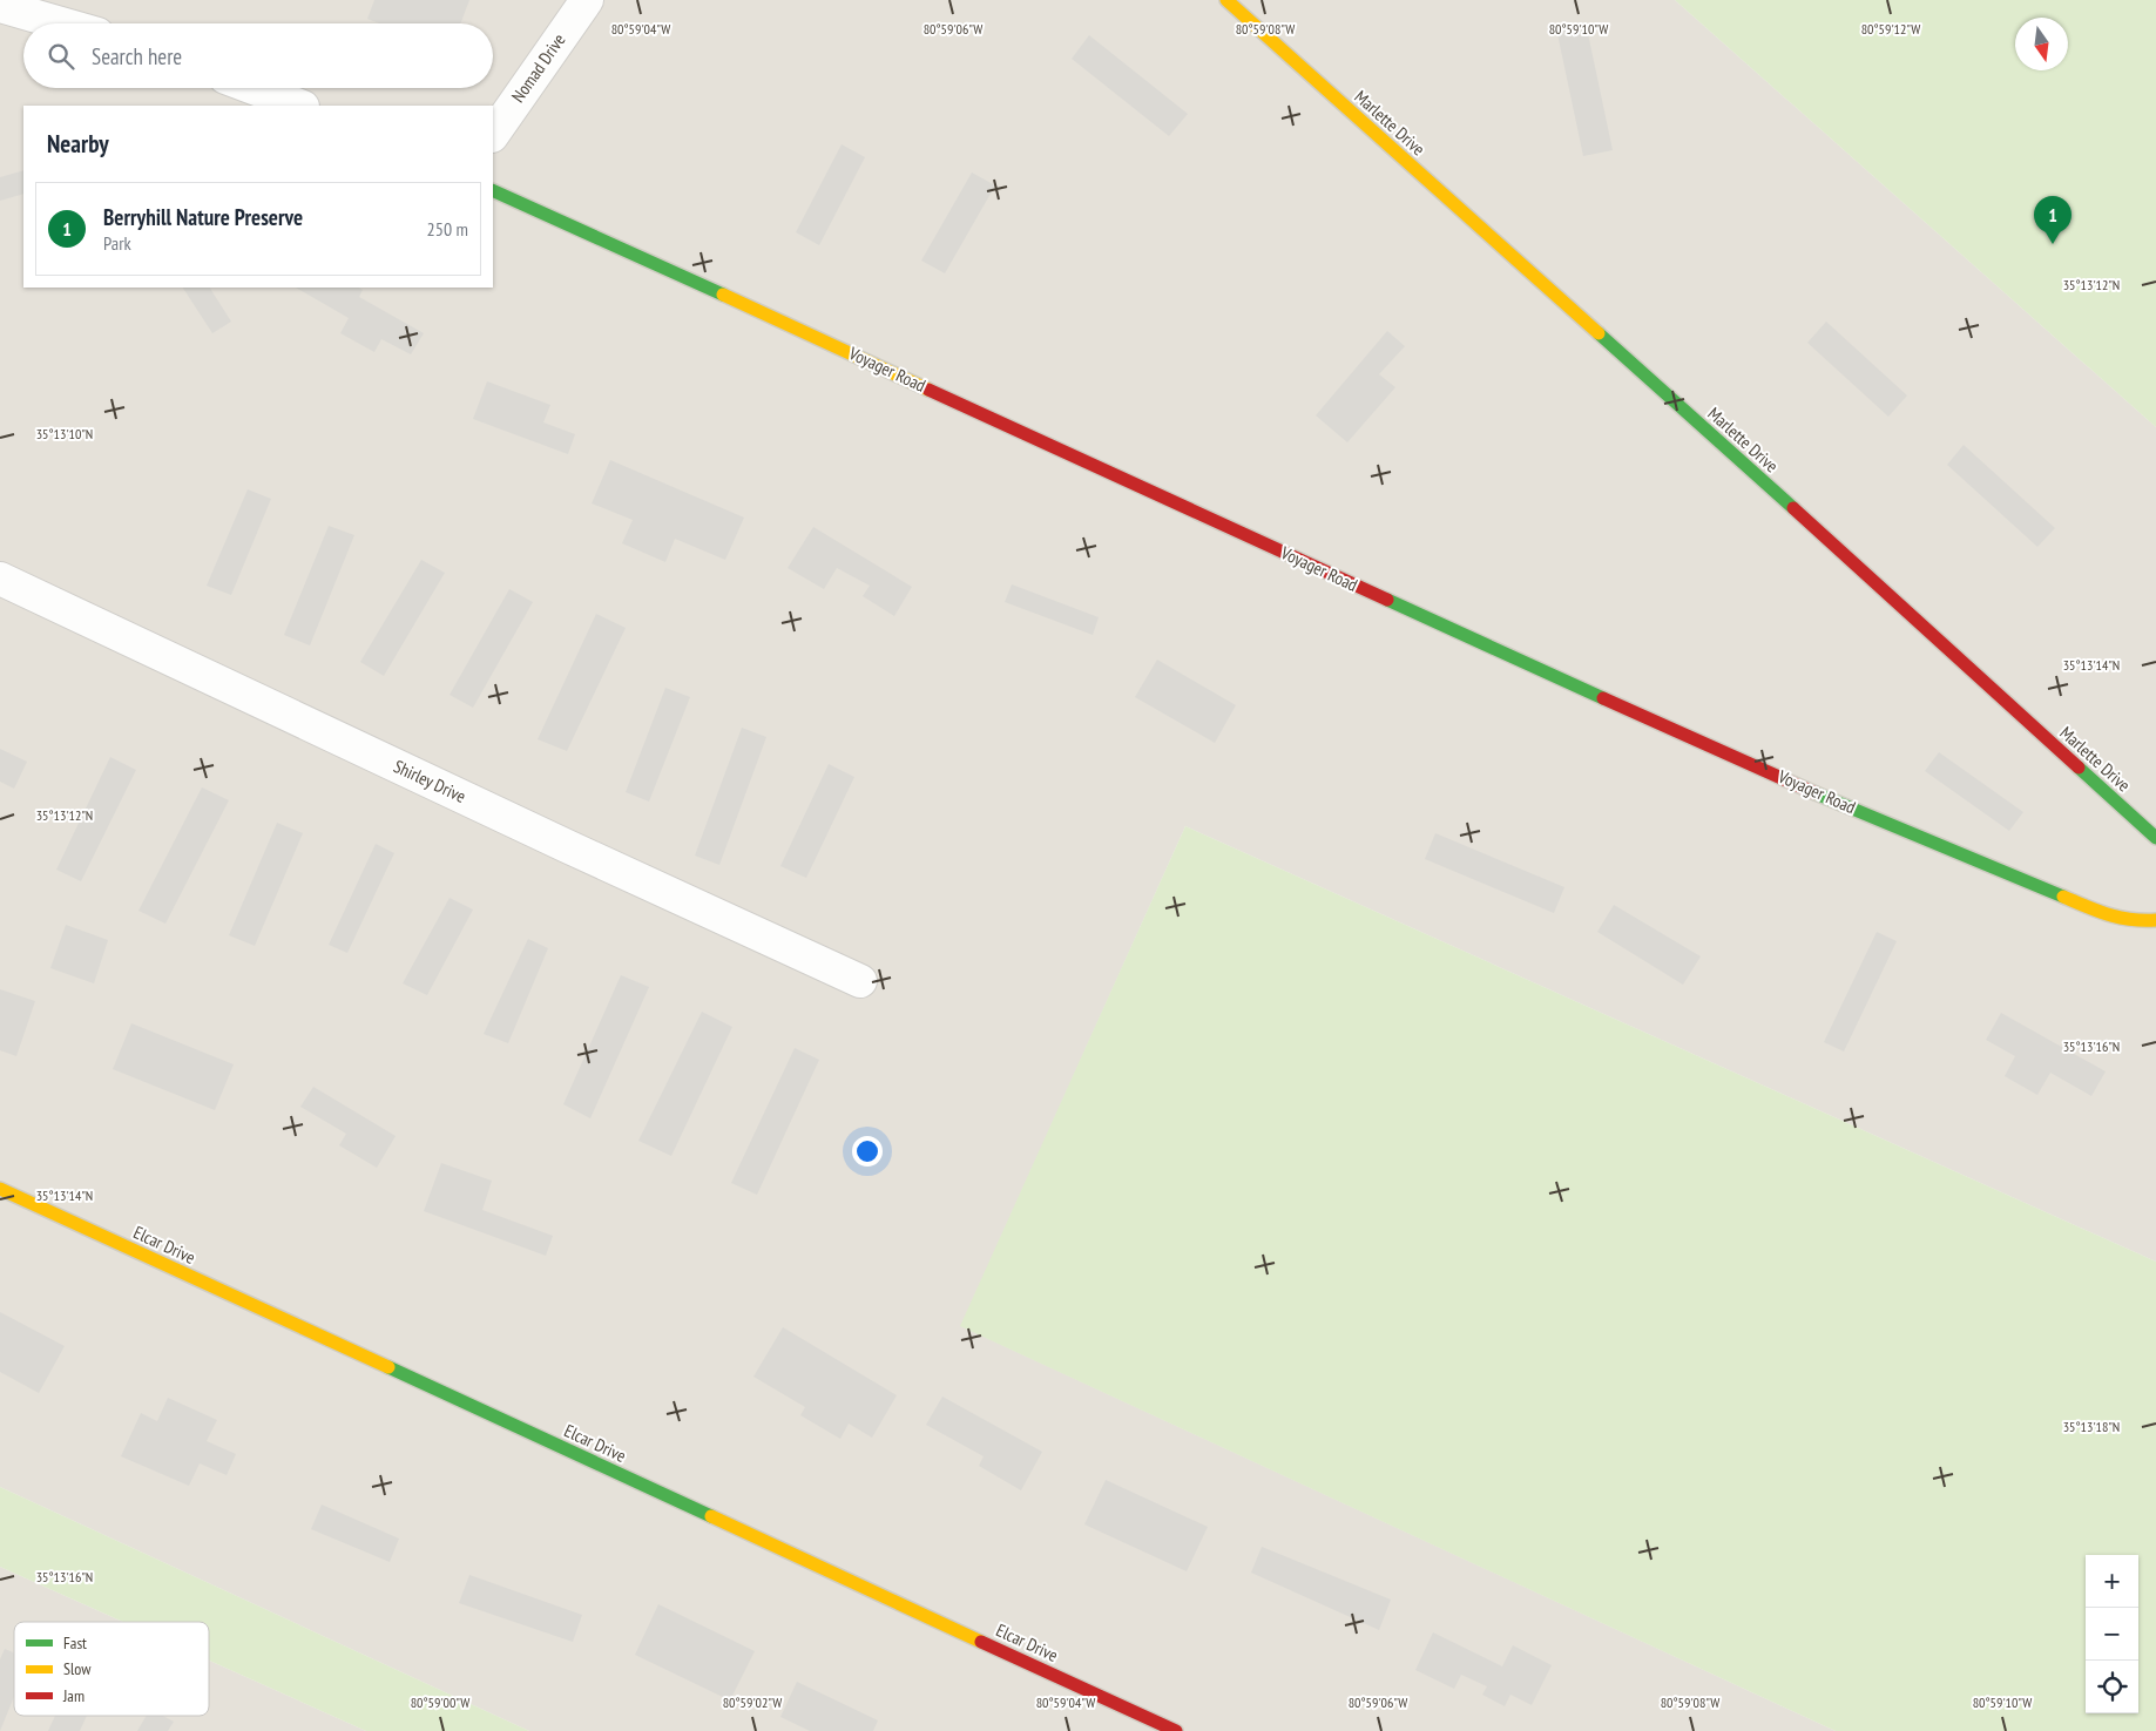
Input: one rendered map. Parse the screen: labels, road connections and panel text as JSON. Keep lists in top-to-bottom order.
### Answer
{
  "streets": {
    "street": [
      "Nomad Drive",
      "Marlette Drive",
      "Voyager Road",
      "Shirley Drive",
      "Elcar Drive"
    ]
  },
  "legend": ["Fast", "Slow", "Jam"],
  "north": "bottom",
  "page": {
    "search": "Search here",
    "heading": "Nearby",
    "list": [
      {
        "mark": "1",
        "name": "Berryhill Nature Preserve",
        "note": "Park",
        "value": "250 m"
      }
    ],
    "pins": "1",
    "map_buttons": ["+", "−"]
  },
  "coordinates": [
    "80°59'06\"W",
    "80°59'04\"W",
    "80°59'08\"W",
    "80°59'10\"W",
    "80°59'12\"W",
    "35°13'12\"N",
    "35°13'10\"N",
    "35°13'14\"N",
    "35°13'16\"N",
    "35°13'18\"N",
    "80°59'00\"W",
    "80°59'02\"W"
  ]
}
